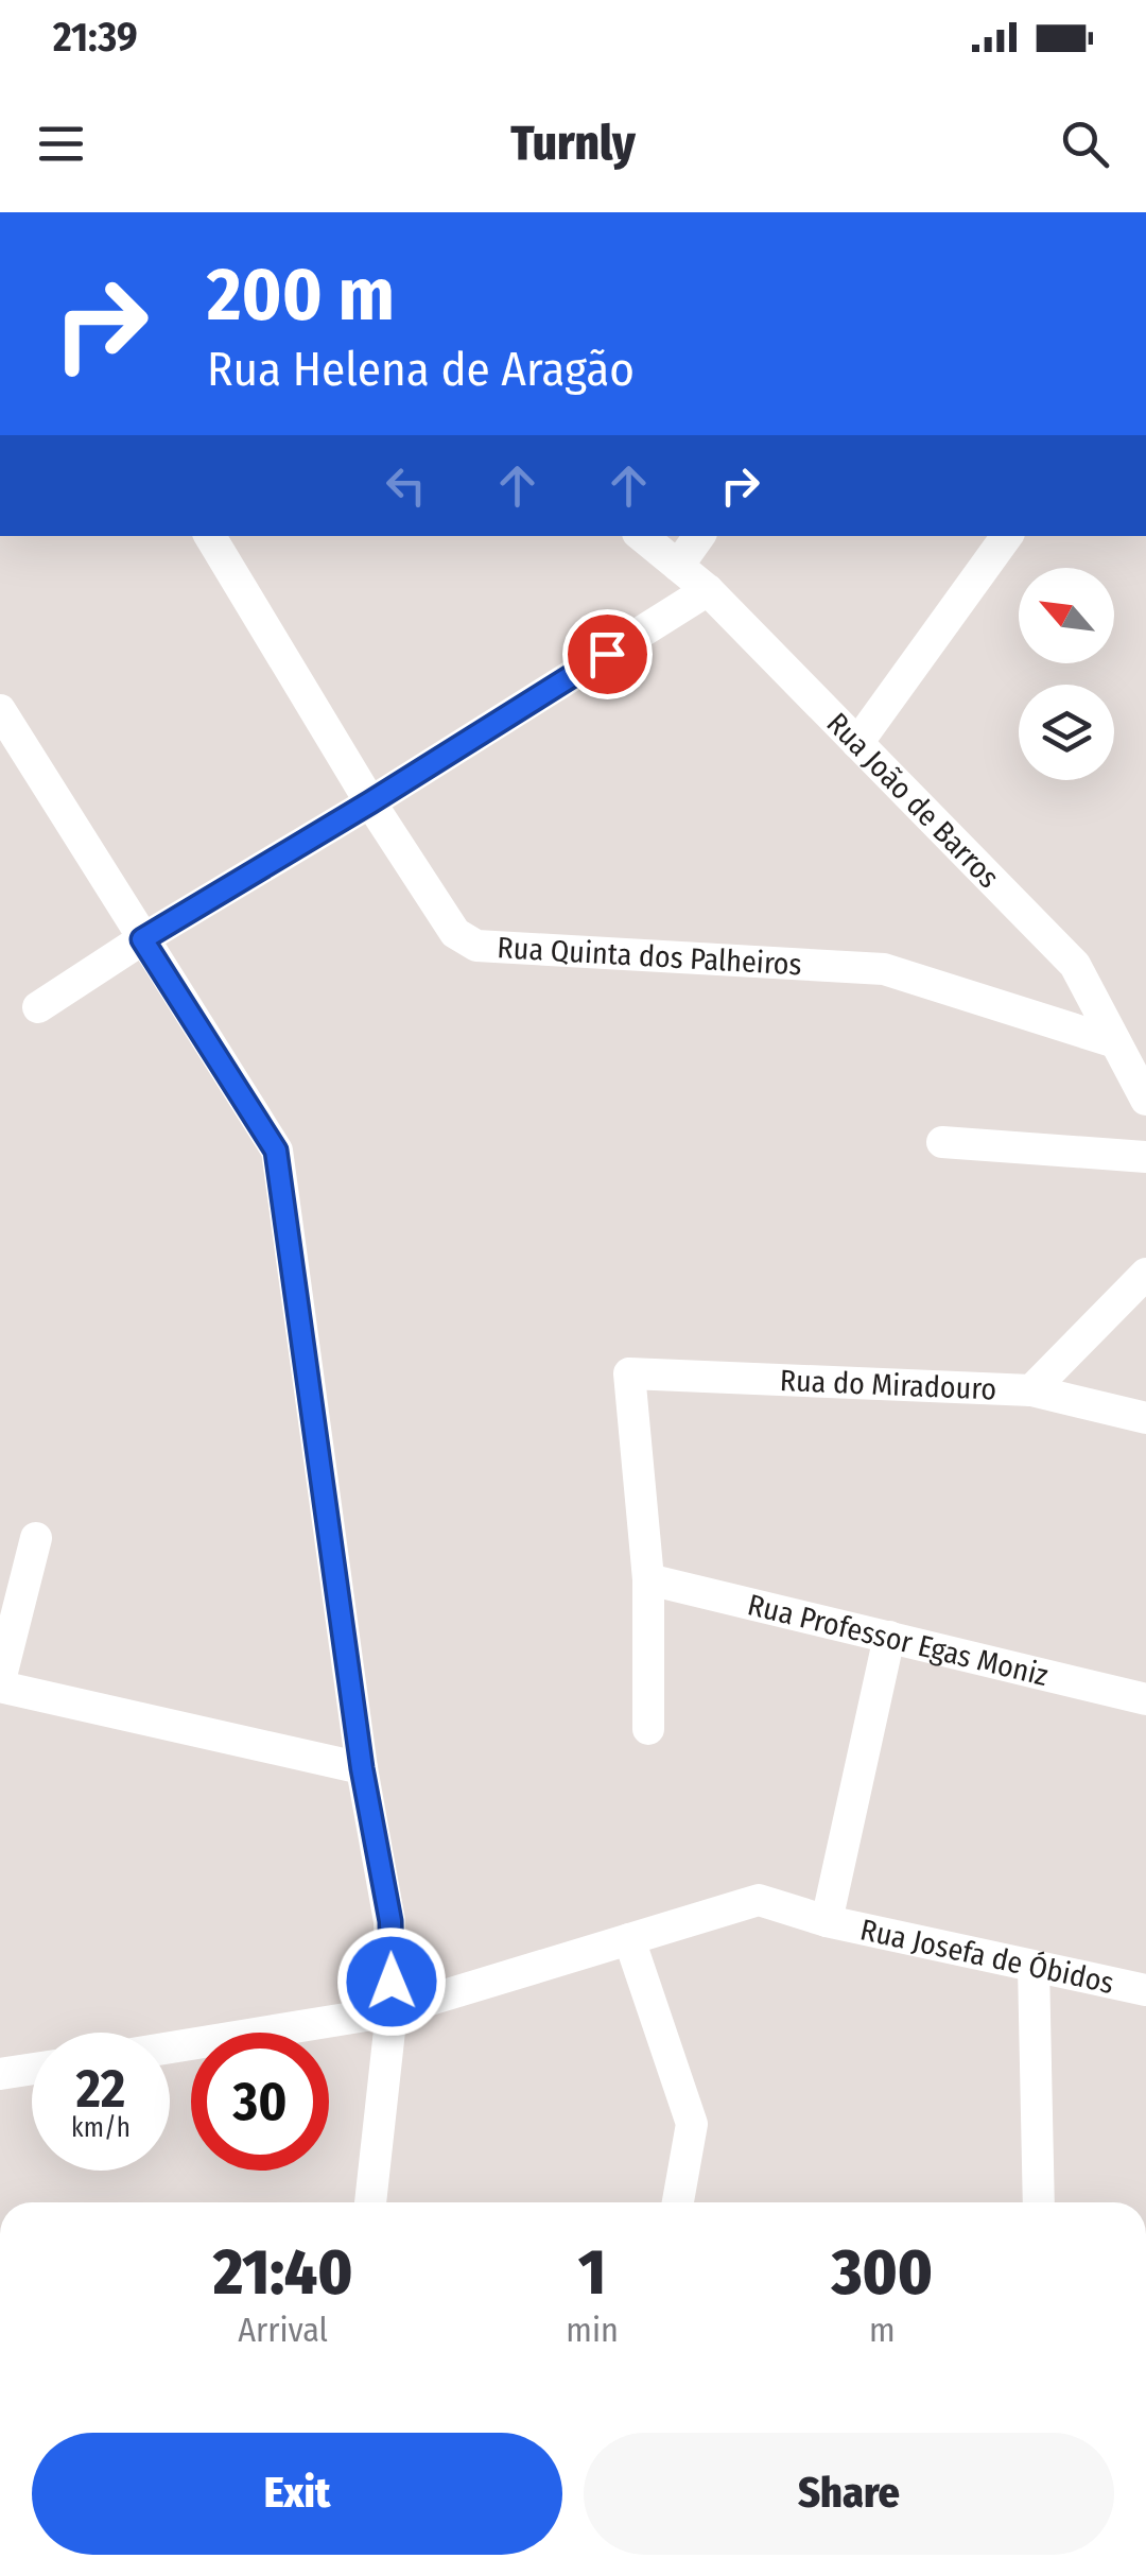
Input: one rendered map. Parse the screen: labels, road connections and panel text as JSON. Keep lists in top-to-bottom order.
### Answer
{
  "streets": {
    "street": [
      "Rua João de Barros",
      "Rua Quinta dos Palheiros",
      "Rua do Miradouro",
      "Rua Professor Egas Moniz",
      "Rua Josefa de Óbidos"
    ]
  },
  "crossings": [
    ["Rua João de Barros", "Rua Quinta dos Palheiros"],
    ["Rua do Miradouro", "Rua Professor Egas Moniz"]
  ],
  "north": "top left",
  "page": {
    "status": "21:39",
    "header": "Turnly",
    "turn": ["200 m", "Rua Helena de Aragão"],
    "speed": "22 km/h",
    "limit": "30",
    "eta": [
      "21:40",
      "Arrival",
      "1",
      "min",
      "300",
      "m"
    ],
    "buttons": ["Exit", "Share"]
  }
}
